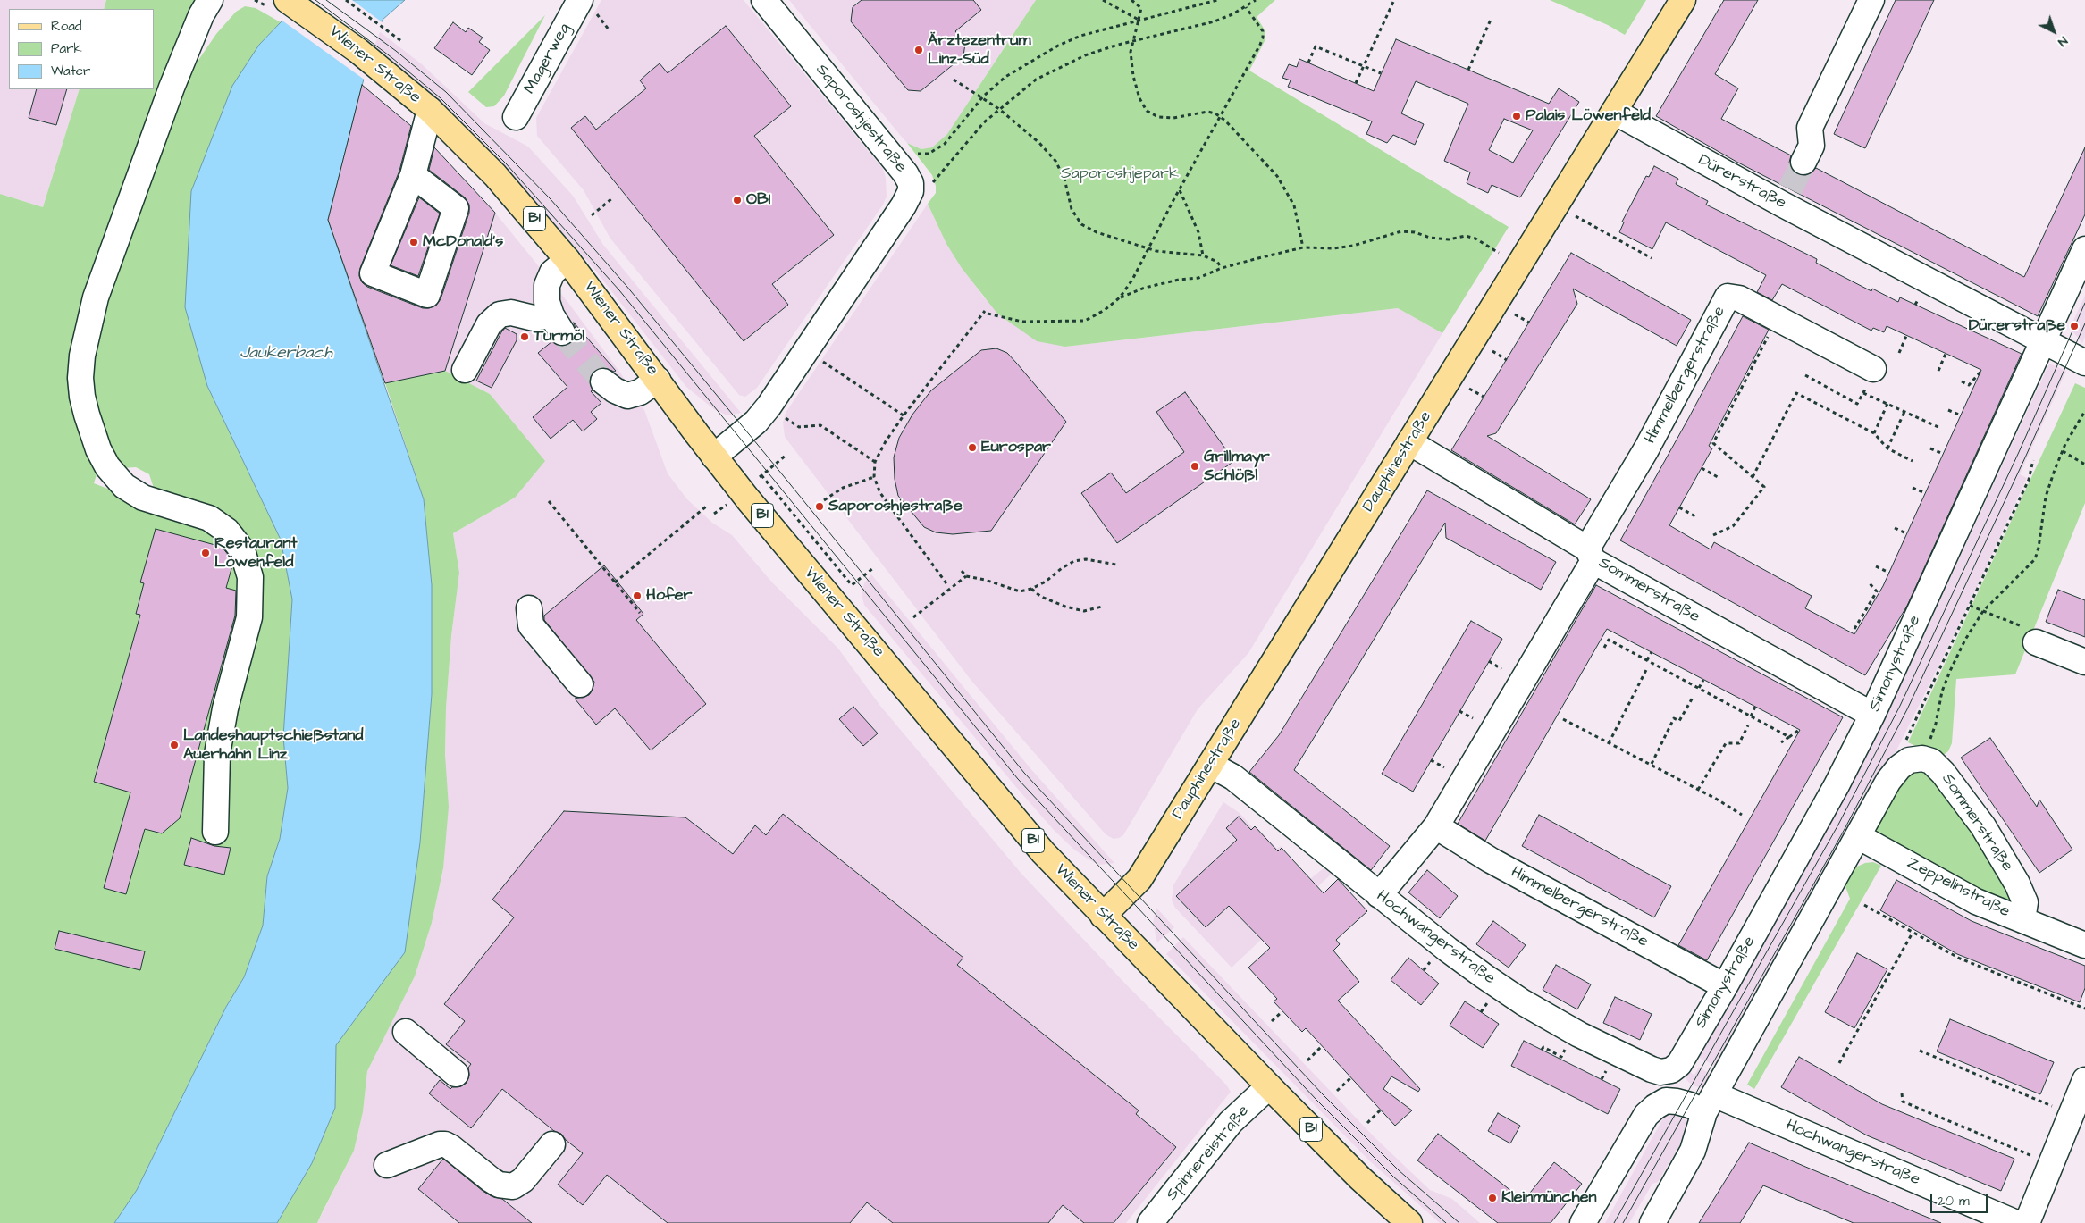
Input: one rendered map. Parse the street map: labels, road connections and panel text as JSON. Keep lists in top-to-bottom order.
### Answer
{
  "streets": {
    "main road": ["Wiener Straße", "B1", "Dauphinestraße"],
    "street": [
      "Magerweg",
      "Saporoshjestraße",
      "Dürerstraße",
      "Himmelbergerstraße",
      "Sommerstraße",
      "Simonystraße",
      "Zeppelinstraße",
      "Hochwangerstraße",
      "Spinnereistraße"
    ]
  },
  "crossings": [
    ["Wiener Straße", "Saporoshjestraße"],
    ["Wiener Straße", "Dauphinestraße"],
    ["Wiener Straße", "Spinnereistraße"],
    ["Dürerstraße", "Dauphinestraße"],
    ["Dürerstraße", "Simonystraße"],
    ["Himmelbergerstraße", "Sommerstraße"],
    ["Himmelbergerstraße", "Simonystraße"],
    ["Himmelbergerstraße", "Hochwangerstraße"],
    ["Dauphinestraße", "Sommerstraße"],
    ["Dauphinestraße", "Hochwangerstraße"],
    ["Sommerstraße", "Simonystraße"],
    ["Sommerstraße", "Zeppelinstraße"],
    ["Simonystraße", "Hochwangerstraße"]
  ],
  "water": ["Jaukerbach"],
  "parks": ["Saporoshjepark"],
  "places": [
    "Ärztezentrum Linz-Süd",
    "Palais Löwenfeld",
    "OBI",
    "McDonald's",
    "Dürerstraße",
    "Turmöl",
    "Eurospar",
    "Grillmayr Schlößl",
    "Saporoshjestraße",
    "Restaurant Löwenfeld",
    "Hofer",
    "Landeshauptschießstand Auerhahn Linz",
    "Kleinmünchen"
  ],
  "legend": ["Road", "Park", "Water"],
  "scale_bar": "20 m",
  "north": "bottom right"
}
